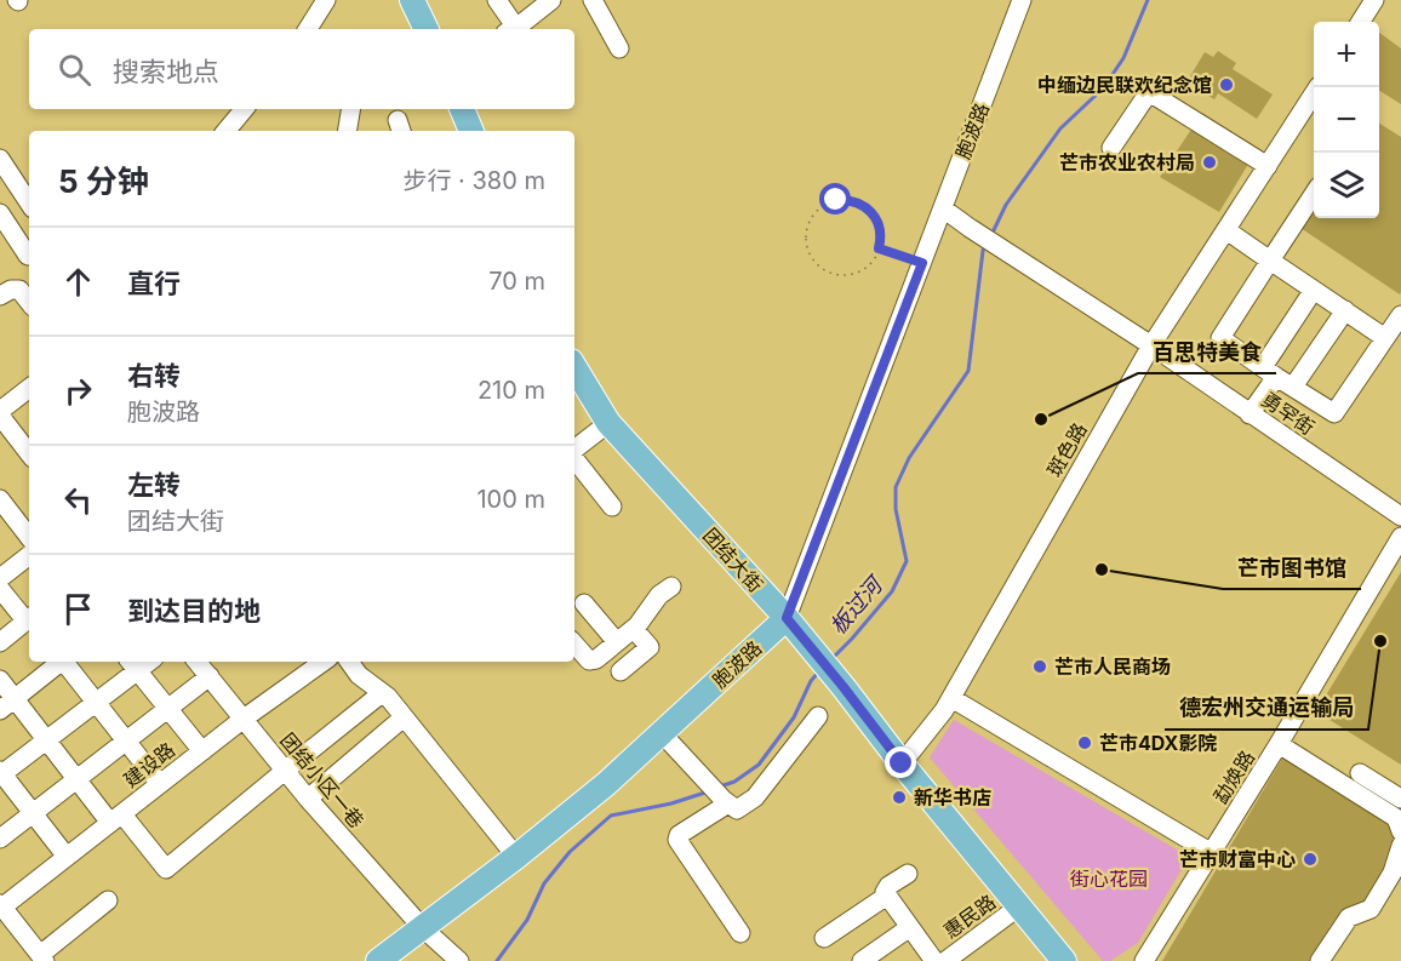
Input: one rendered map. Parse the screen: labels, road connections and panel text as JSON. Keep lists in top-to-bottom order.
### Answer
{
  "streets": {
    "main road": ["胞波路", "团结大街"],
    "street": [
      "勇罕街",
      "斑色路",
      "建设路",
      "勐焕路",
      "团结小区一巷",
      "惠民路"
    ]
  },
  "crossings": [
    ["胞波路", "勇罕街"],
    ["胞波路", "团结大街"],
    ["胞波路", "团结小区一巷"],
    ["勇罕街", "斑色路"],
    ["斑色路", "团结大街"],
    ["团结大街", "惠民路"],
    ["建设路", "团结小区一巷"]
  ],
  "water": ["板过河"],
  "parks": ["街心花园"],
  "places": [
    "中缅边民联欢纪念馆",
    "芒市农业农村局",
    "百思特美食",
    "芒市图书馆",
    "德宏州交通运输局",
    "芒市人民商场",
    "芒市4DX影院",
    "新华书店",
    "芒市财富中心"
  ],
  "page": {
    "map_buttons": ["+", "−"],
    "search": "搜索地点",
    "heading": ["5 分钟", "步行 · 380 m"],
    "list": [
      ["直行", "70 m"],
      ["右转", "胞波路", "210 m"],
      ["左转", "团结大街", "100 m"],
      "到达目的地"
    ]
  }
}
